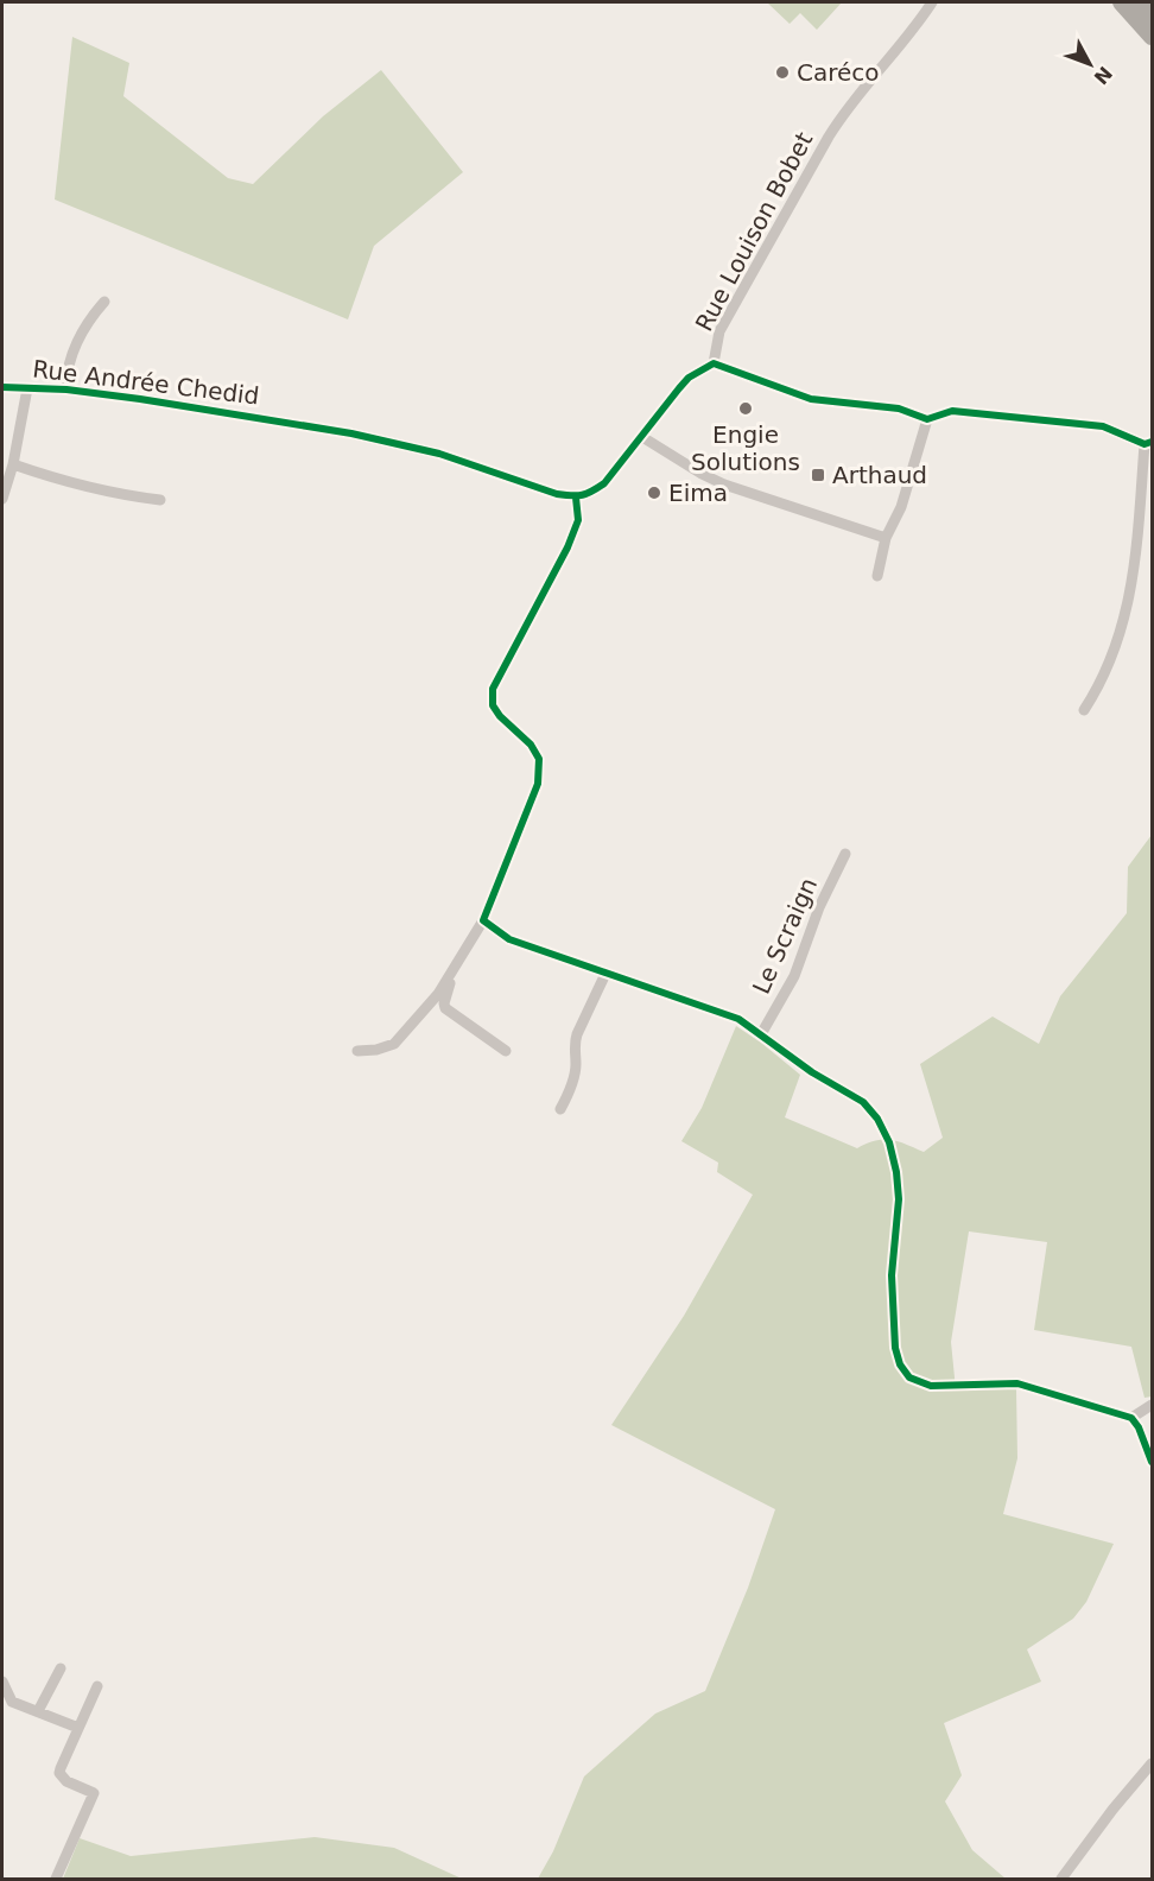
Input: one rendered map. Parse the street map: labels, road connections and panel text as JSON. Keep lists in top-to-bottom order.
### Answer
{
  "streets": {
    "street": ["Rue Louison Bobet", "Rue Andrée Chedid", "Le Scraign"]
  },
  "crossings": [
    ["Rue Louison Bobet", "Rue Andrée Chedid"]
  ],
  "places": {
    "other": ["Caréco", "Engie Solutions", "Eima"],
    "transit": ["Arthaud"]
  },
  "north": "bottom right"
}
